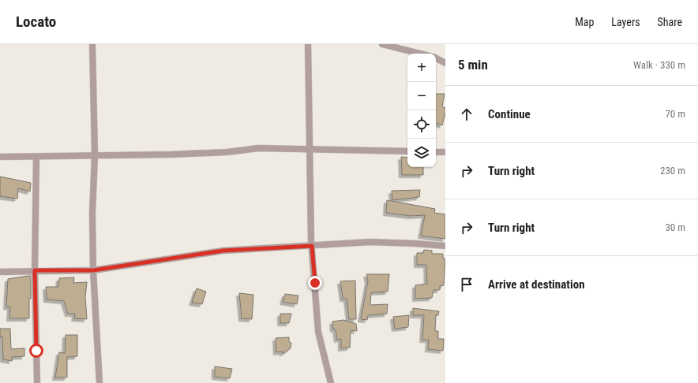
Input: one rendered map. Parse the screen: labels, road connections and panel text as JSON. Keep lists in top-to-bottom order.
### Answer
{
  "page": {
    "header": "Locato",
    "nav": ["Map", "Layers", "Share"],
    "heading": ["5 min", "Walk · 330 m"],
    "map_buttons": ["+", "−"],
    "list": [
      ["Continue", "70 m"],
      ["Turn right", "230 m"],
      ["Turn right", "30 m"],
      "Arrive at destination"
    ]
  }
}
